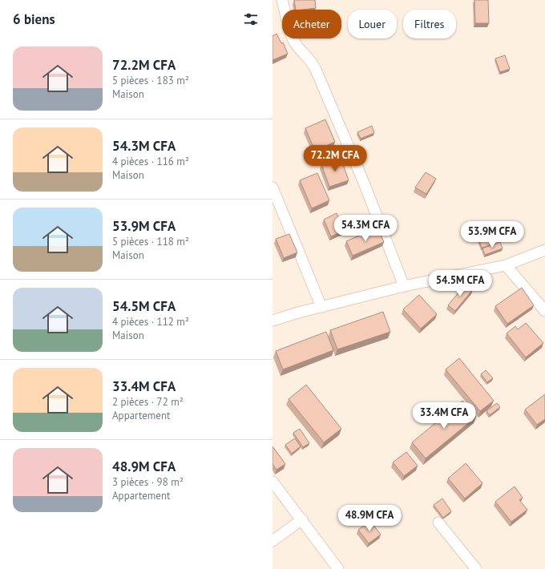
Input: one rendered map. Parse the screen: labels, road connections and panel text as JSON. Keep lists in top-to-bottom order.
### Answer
{
  "page": {
    "heading": "6 biens",
    "chip": ["Acheter", "Louer", "Filtres"],
    "list": [
      {
        "name": "72.2M CFA",
        "note": "5 pièces · 183 m² · Maison"
      },
      {
        "name": "54.3M CFA",
        "note": "4 pièces · 116 m² · Maison"
      },
      {
        "name": "53.9M CFA",
        "note": "5 pièces · 118 m² · Maison"
      },
      {
        "name": "54.5M CFA",
        "note": "4 pièces · 112 m² · Maison"
      },
      {
        "name": "33.4M CFA",
        "note": "2 pièces · 72 m² · Appartement"
      },
      {
        "name": "48.9M CFA",
        "note": "3 pièces · 98 m² · Appartement"
      }
    ],
    "price": [
      "72.2M CFA",
      "54.3M CFA",
      "53.9M CFA",
      "54.5M CFA",
      "33.4M CFA",
      "48.9M CFA"
    ]
  }
}
